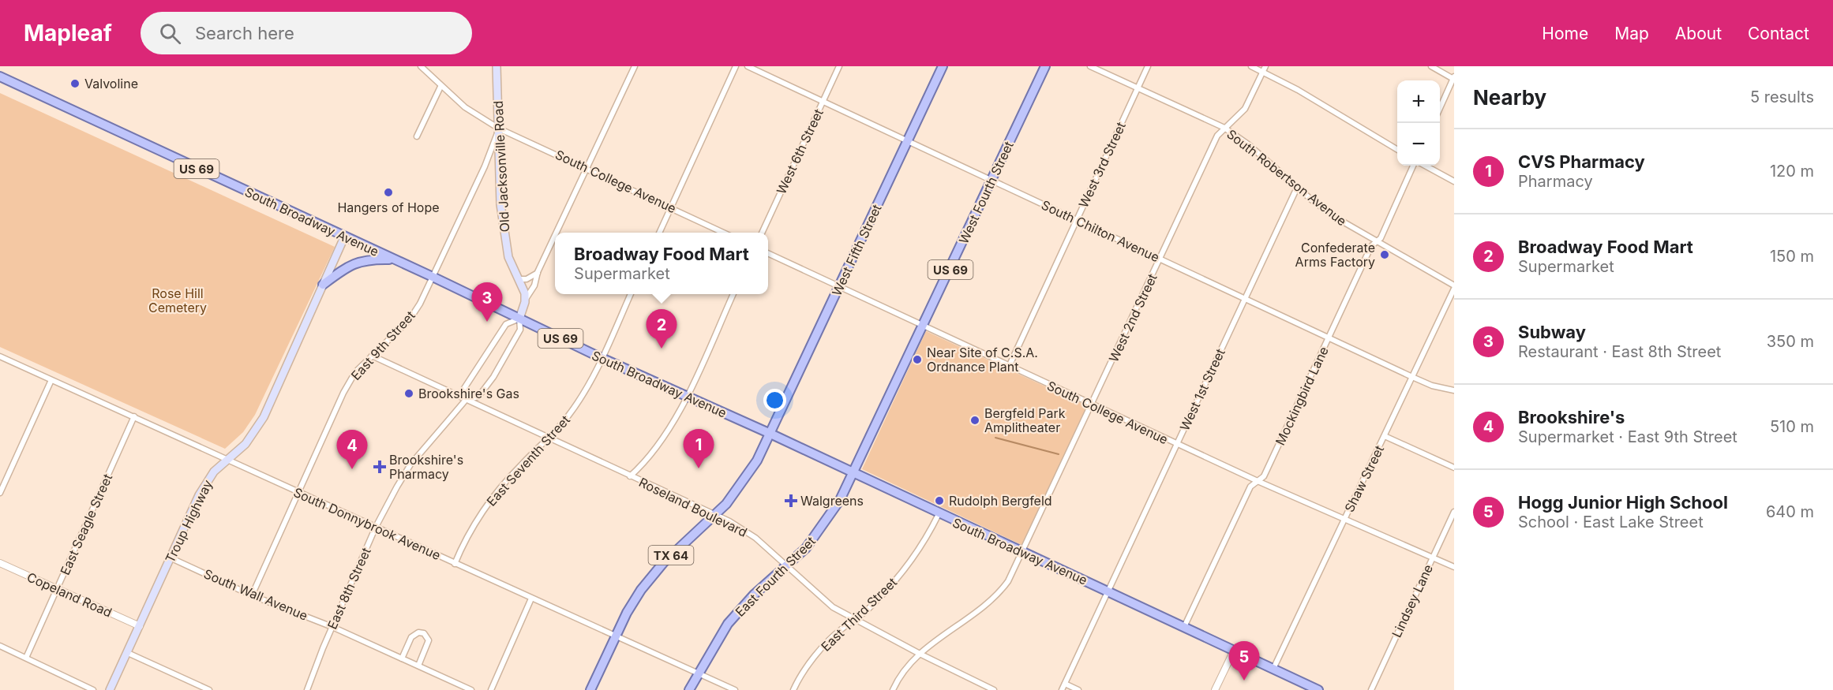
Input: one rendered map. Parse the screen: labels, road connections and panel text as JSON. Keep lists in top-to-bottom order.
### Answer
{
  "streets": {
    "main road": [
      "Old Jacksonville Road",
      "US 69",
      "West Fourth Street",
      "South Broadway Avenue",
      "West Fifth Street",
      "Troup Highway",
      "TX 64",
      "East Fourth Street"
    ],
    "street": [
      "West 6th Street",
      "West 3rd Street",
      "South Robertson Avenue",
      "South College Avenue",
      "South Chilton Avenue",
      "West 2nd Street",
      "East 9th Street",
      "West 1st Street",
      "Mockingbird Lane",
      "East Seventh Street",
      "Shaw Street",
      "Roseland Boulevard",
      "South Donnybrook Avenue",
      "East Seagle Street",
      "East 8th Street",
      "Copeland Road",
      "South Wall Avenue",
      "Lindsey Lane",
      "East Third Street"
    ]
  },
  "crossings": [
    ["West 6th Street", "South Chilton Avenue"],
    ["West 3rd Street", "South Robertson Avenue"],
    ["West 3rd Street", "South College Avenue"],
    ["West 3rd Street", "South Chilton Avenue"],
    ["Old Jacksonville Road", "South College Avenue"],
    ["Old Jacksonville Road", "East 9th Street"],
    ["South Robertson Avenue", "West 2nd Street"],
    ["South Robertson Avenue", "West 1st Street"],
    ["South Robertson Avenue", "Mockingbird Lane"],
    ["South College Avenue", "West Fourth Street"],
    ["South College Avenue", "West Fifth Street"],
    ["South College Avenue", "West 2nd Street"],
    ["South College Avenue", "East 9th Street"],
    ["South College Avenue", "West 1st Street"],
    ["South College Avenue", "Mockingbird Lane"],
    ["South College Avenue", "Shaw Street"],
    ["South College Avenue", "Lindsey Lane"],
    ["West Fourth Street", "South Broadway Avenue"],
    ["West Fourth Street", "South Chilton Avenue"],
    ["West Fourth Street", "East Fourth Street"],
    ["South Broadway Avenue", "West Fifth Street"],
    ["South Broadway Avenue", "West 2nd Street"],
    ["South Broadway Avenue", "East 9th Street"],
    ["South Broadway Avenue", "West 1st Street"],
    ["South Broadway Avenue", "Mockingbird Lane"],
    ["South Broadway Avenue", "East Seventh Street"],
    ["South Broadway Avenue", "Shaw Street"],
    ["South Broadway Avenue", "Troup Highway"],
    ["South Broadway Avenue", "TX 64"],
    ["South Broadway Avenue", "East Fourth Street"],
    ["South Broadway Avenue", "East 8th Street"],
    ["South Broadway Avenue", "East Third Street"],
    ["South Chilton Avenue", "West Fifth Street"],
    ["South Chilton Avenue", "West 2nd Street"],
    ["South Chilton Avenue", "West 1st Street"],
    ["South Chilton Avenue", "Mockingbird Lane"],
    ["South Chilton Avenue", "Shaw Street"],
    ["West Fifth Street", "TX 64"],
    ["West 2nd Street", "Roseland Boulevard"],
    ["East 9th Street", "Roseland Boulevard"],
    ["East 9th Street", "South Donnybrook Avenue"],
    ["East 9th Street", "South Wall Avenue"],
    ["East Seventh Street", "Roseland Boulevard"],
    ["East Seventh Street", "South Donnybrook Avenue"],
    ["Roseland Boulevard", "TX 64"],
    ["Roseland Boulevard", "East Fourth Street"],
    ["Roseland Boulevard", "East 8th Street"],
    ["Roseland Boulevard", "East Third Street"],
    ["Troup Highway", "South Donnybrook Avenue"],
    ["Troup Highway", "Copeland Road"],
    ["Troup Highway", "South Wall Avenue"],
    ["South Donnybrook Avenue", "East Seagle Street"],
    ["South Donnybrook Avenue", "TX 64"],
    ["South Donnybrook Avenue", "East Fourth Street"],
    ["South Donnybrook Avenue", "East 8th Street"],
    ["East Seagle Street", "Copeland Road"],
    ["East 8th Street", "South Wall Avenue"]
  ],
  "parks": ["Rose Hill Cemetery"],
  "places": {
    "other": [
      "Valvoline",
      "Hangers of Hope",
      "Confederate Arms Factory",
      "Near Site of C.S.A. Ordnance Plant",
      "Brookshire's Gas",
      "Bergfeld Park Amplitheater",
      "Rudolph Bergfeld"
    ],
    "health": ["Brookshire's Pharmacy", "Walgreens"]
  },
  "page": {
    "header": "Mapleaf",
    "search": "Search here",
    "nav": [
      "Home",
      "Map",
      "About",
      "Contact"
    ],
    "heading": ["Nearby", "5 results"],
    "map_buttons": ["+", "−"],
    "list": [
      {
        "mark": "1",
        "name": "CVS Pharmacy",
        "note": "Pharmacy",
        "value": "120 m"
      },
      {
        "mark": "2",
        "name": "Broadway Food Mart",
        "note": "Supermarket",
        "value": "150 m"
      },
      {
        "mark": "3",
        "name": "Subway",
        "note": "Restaurant · East 8th Street",
        "value": "350 m"
      },
      {
        "mark": "4",
        "name": "Brookshire's",
        "note": "Supermarket · East 9th Street",
        "value": "510 m"
      },
      {
        "mark": "5",
        "name": "Hogg Junior High School",
        "note": "School · East Lake Street",
        "value": "640 m"
      }
    ],
    "popup": ["Broadway Food Mart", "Supermarket"],
    "pins": [
      "3",
      "2",
      "1",
      "4",
      "5"
    ]
  }
}
